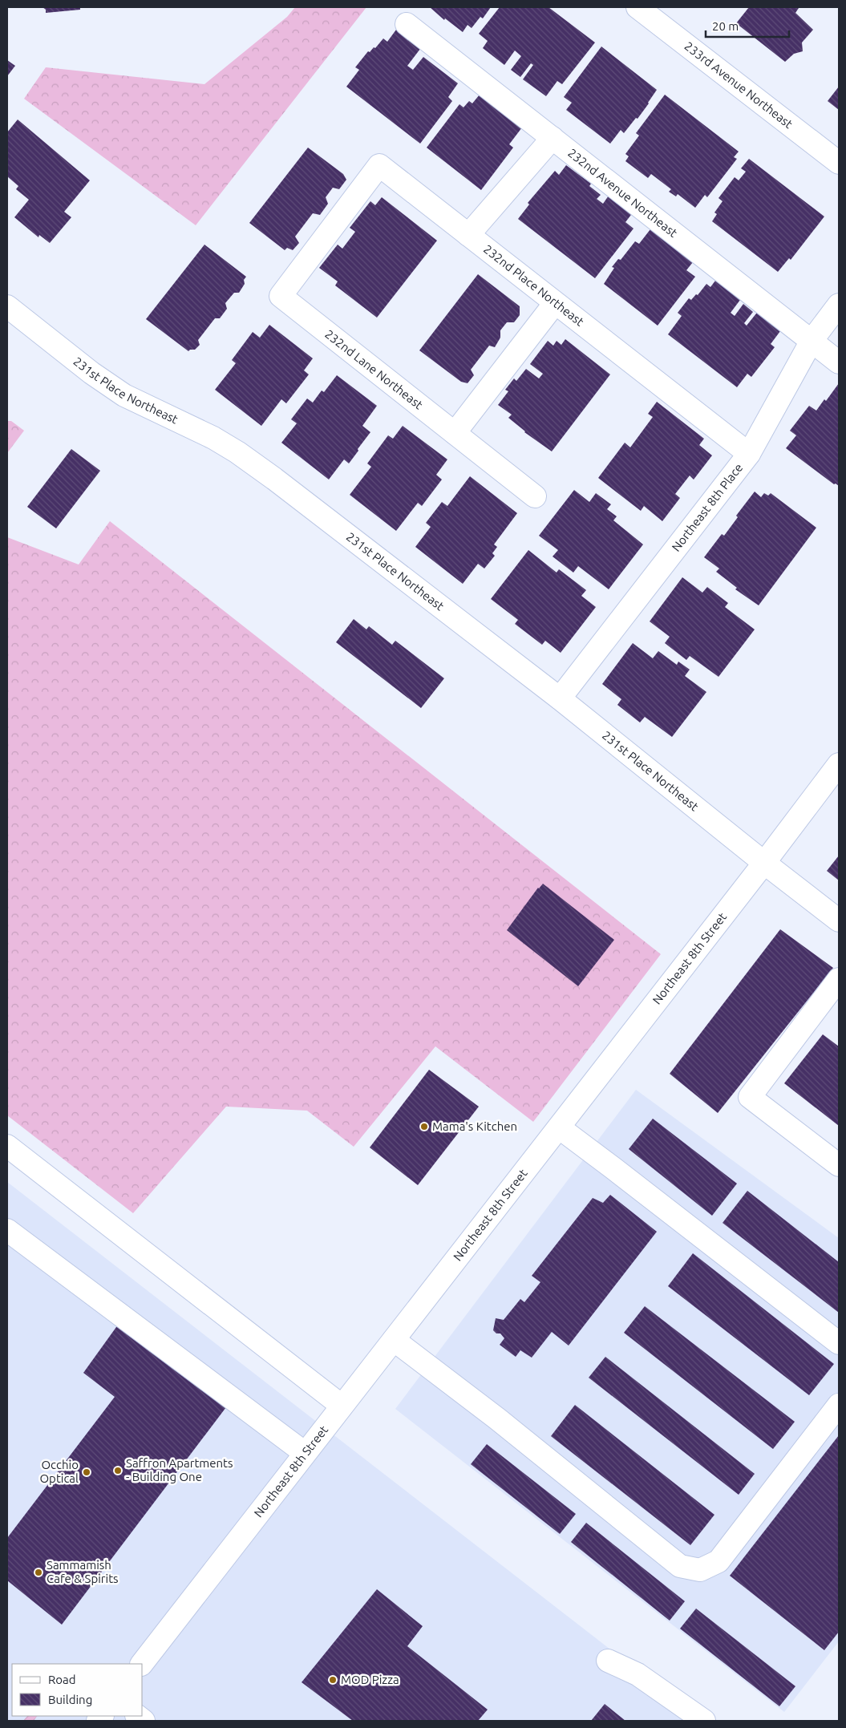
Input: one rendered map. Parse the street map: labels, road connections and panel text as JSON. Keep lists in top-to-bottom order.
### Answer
{
  "streets": {
    "street": [
      "233rd Avenue Northeast",
      "232nd Avenue Northeast",
      "232nd Place Northeast",
      "232nd Lane Northeast",
      "231st Place Northeast",
      "Northeast 8th Place",
      "Northeast 8th Street"
    ]
  },
  "crossings": [
    ["232nd Avenue Northeast", "Northeast 8th Place"],
    ["232nd Place Northeast", "232nd Lane Northeast"],
    ["232nd Place Northeast", "Northeast 8th Place"],
    ["231st Place Northeast", "Northeast 8th Place"],
    ["231st Place Northeast", "Northeast 8th Street"]
  ],
  "places": [
    "Mama's Kitchen",
    "Saffron Apartments - Building One",
    "Occhio Optical",
    "Sammamish Cafe & Spirits",
    "MOD Pizza"
  ],
  "legend": ["Road", "Building"],
  "scale_bar": "20 m"
}
